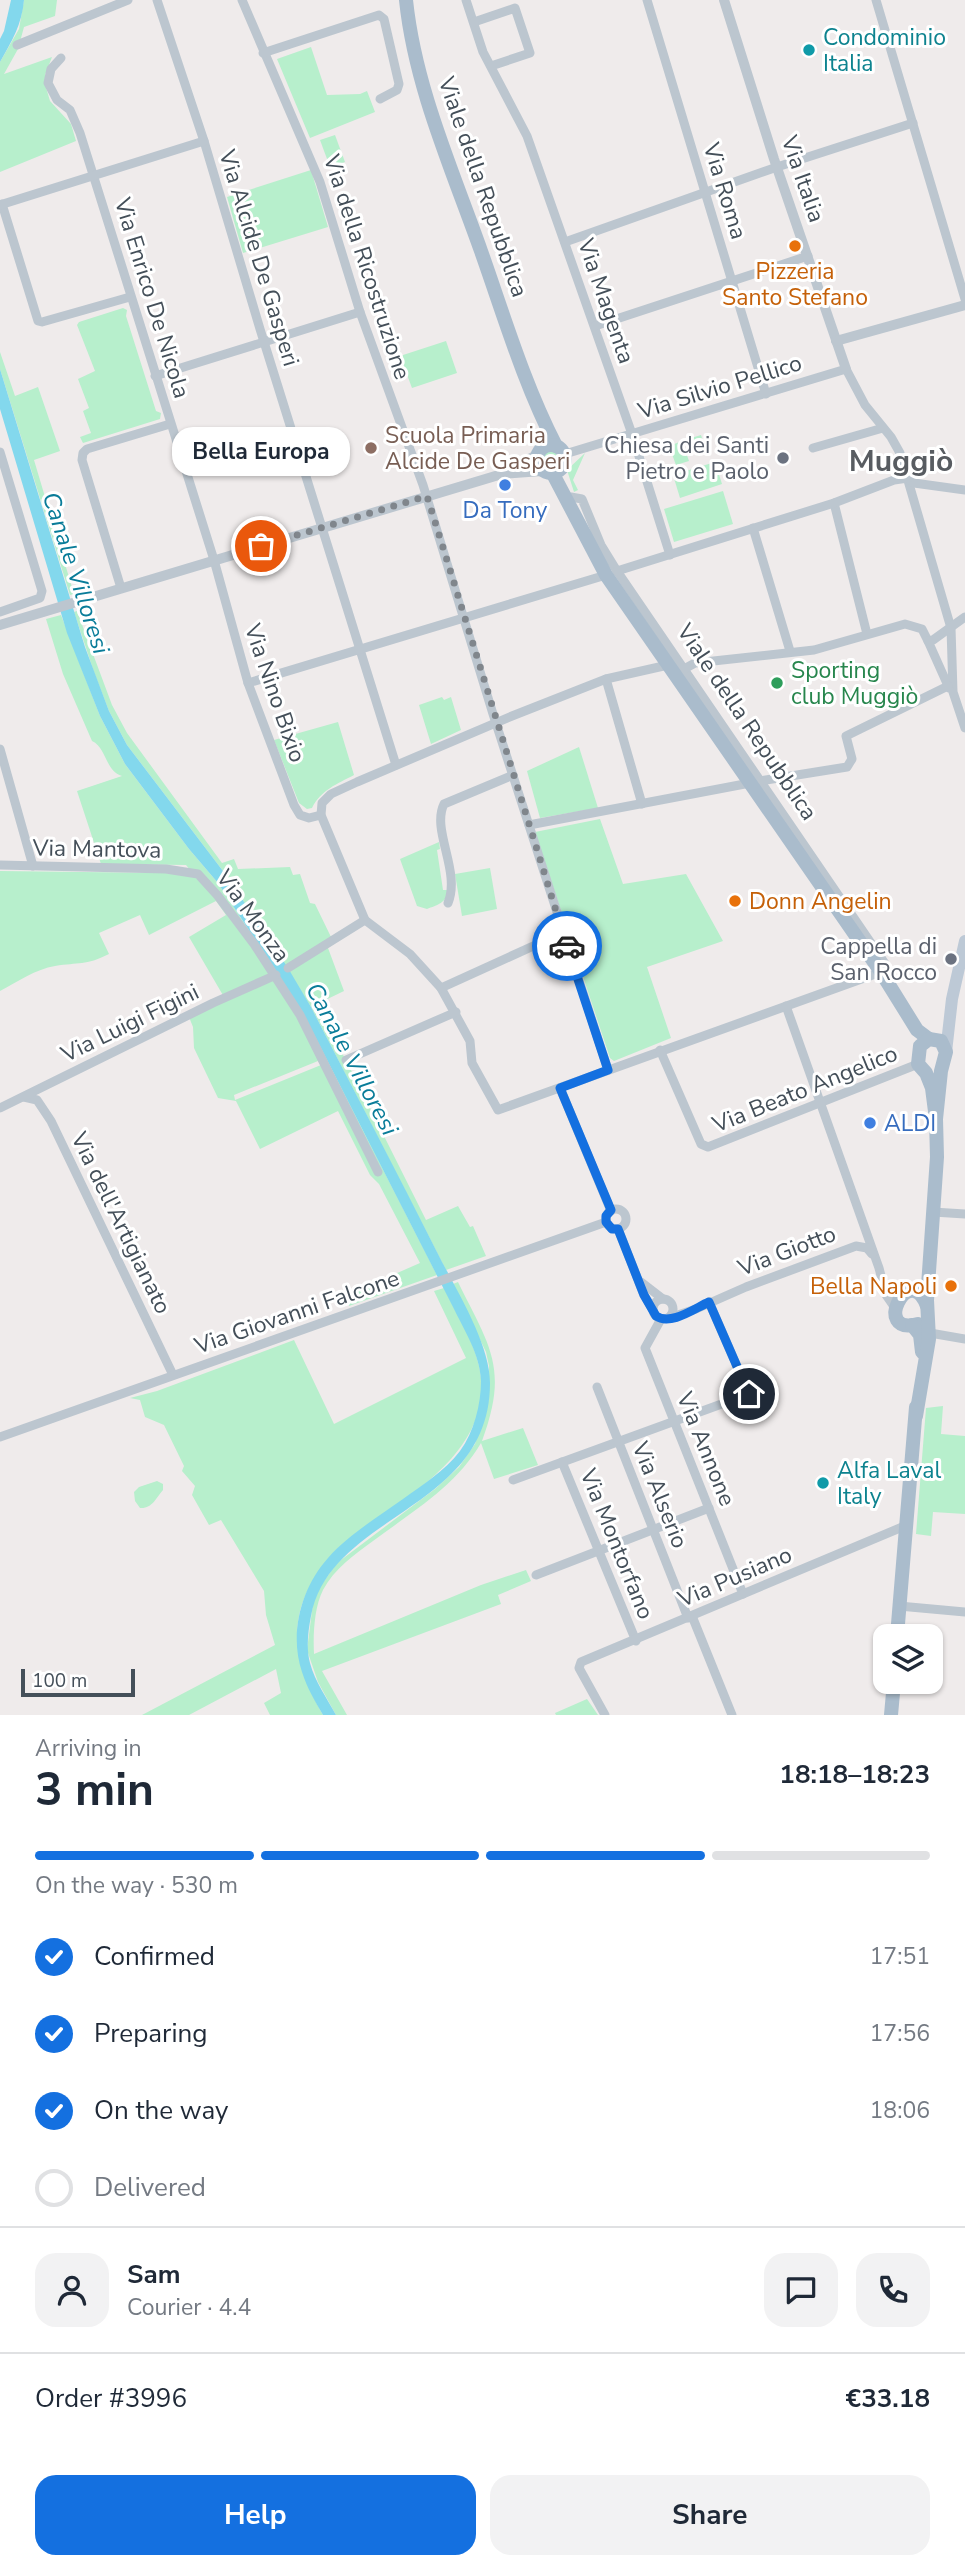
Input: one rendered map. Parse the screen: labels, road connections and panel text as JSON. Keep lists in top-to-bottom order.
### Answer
{
  "streets": {
    "main road": ["Viale della Repubblica"],
    "street": [
      "Via Italia",
      "Via Roma",
      "Via Alcide De Gasperi",
      "Via della Ricostruzione",
      "Via Enrico De Nicola",
      "Via Magenta",
      "Via Silvio Pellico",
      "Via Nino Bixio",
      "Via Mantova",
      "Via Monza",
      "Via Luigi Figini",
      "Via Beato Angelico",
      "Via dell'Artigianato",
      "Via Giotto",
      "Via Giovanni Falcone",
      "Via Annone",
      "Via Alserio",
      "Via Montorfano",
      "Via Pusiano"
    ]
  },
  "crossings": [
    ["Via Italia", "Via Silvio Pellico"],
    ["Viale della Repubblica", "Via Silvio Pellico"],
    ["Viale della Repubblica", "Via Beato Angelico"],
    ["Via Roma", "Via Silvio Pellico"],
    ["Via Enrico De Nicola", "Via Nino Bixio"],
    ["Via Magenta", "Via Silvio Pellico"],
    ["Via Mantova", "Via Monza"],
    ["Via Monza", "Via Luigi Figini"],
    ["Via Luigi Figini", "Via dell'Artigianato"],
    ["Via dell'Artigianato", "Via Giovanni Falcone"],
    ["Via Giotto", "Via Annone"],
    ["Via Annone", "Via Pusiano"],
    ["Via Alserio", "Via Pusiano"],
    ["Via Montorfano", "Via Pusiano"]
  ],
  "districts": ["Muggiò"],
  "water": ["Canale Villoresi"],
  "places": [
    "Condominio Italia",
    "Pizzeria Santo Stefano",
    "Scuola Primaria Alcide De Gasperi",
    "Chiesa dei Santi Pietro e Paolo",
    "Da Tony",
    "Bella Europa",
    "Sporting club Muggiò",
    "Donn Angelin",
    "Cappella di San Rocco",
    "ALDI",
    "Bella Napoli",
    "Alfa Laval Italy"
  ],
  "scale_bar": "100 m",
  "page": {
    "bubble": "Bella Europa",
    "scale": "100 m",
    "heading": ["3 min", "Arriving in", "18:18–18:23"],
    "panel": [
      "Sam",
      "Courier · 4.4",
      "Order #3996",
      "€33.18"
    ],
    "bar": "On the way · 530 m",
    "list": [
      ["Confirmed", "17:51"],
      ["Preparing", "17:56"],
      ["On the way", "18:06"],
      "Delivered"
    ],
    "buttons": ["Help", "Share"]
  }
}
